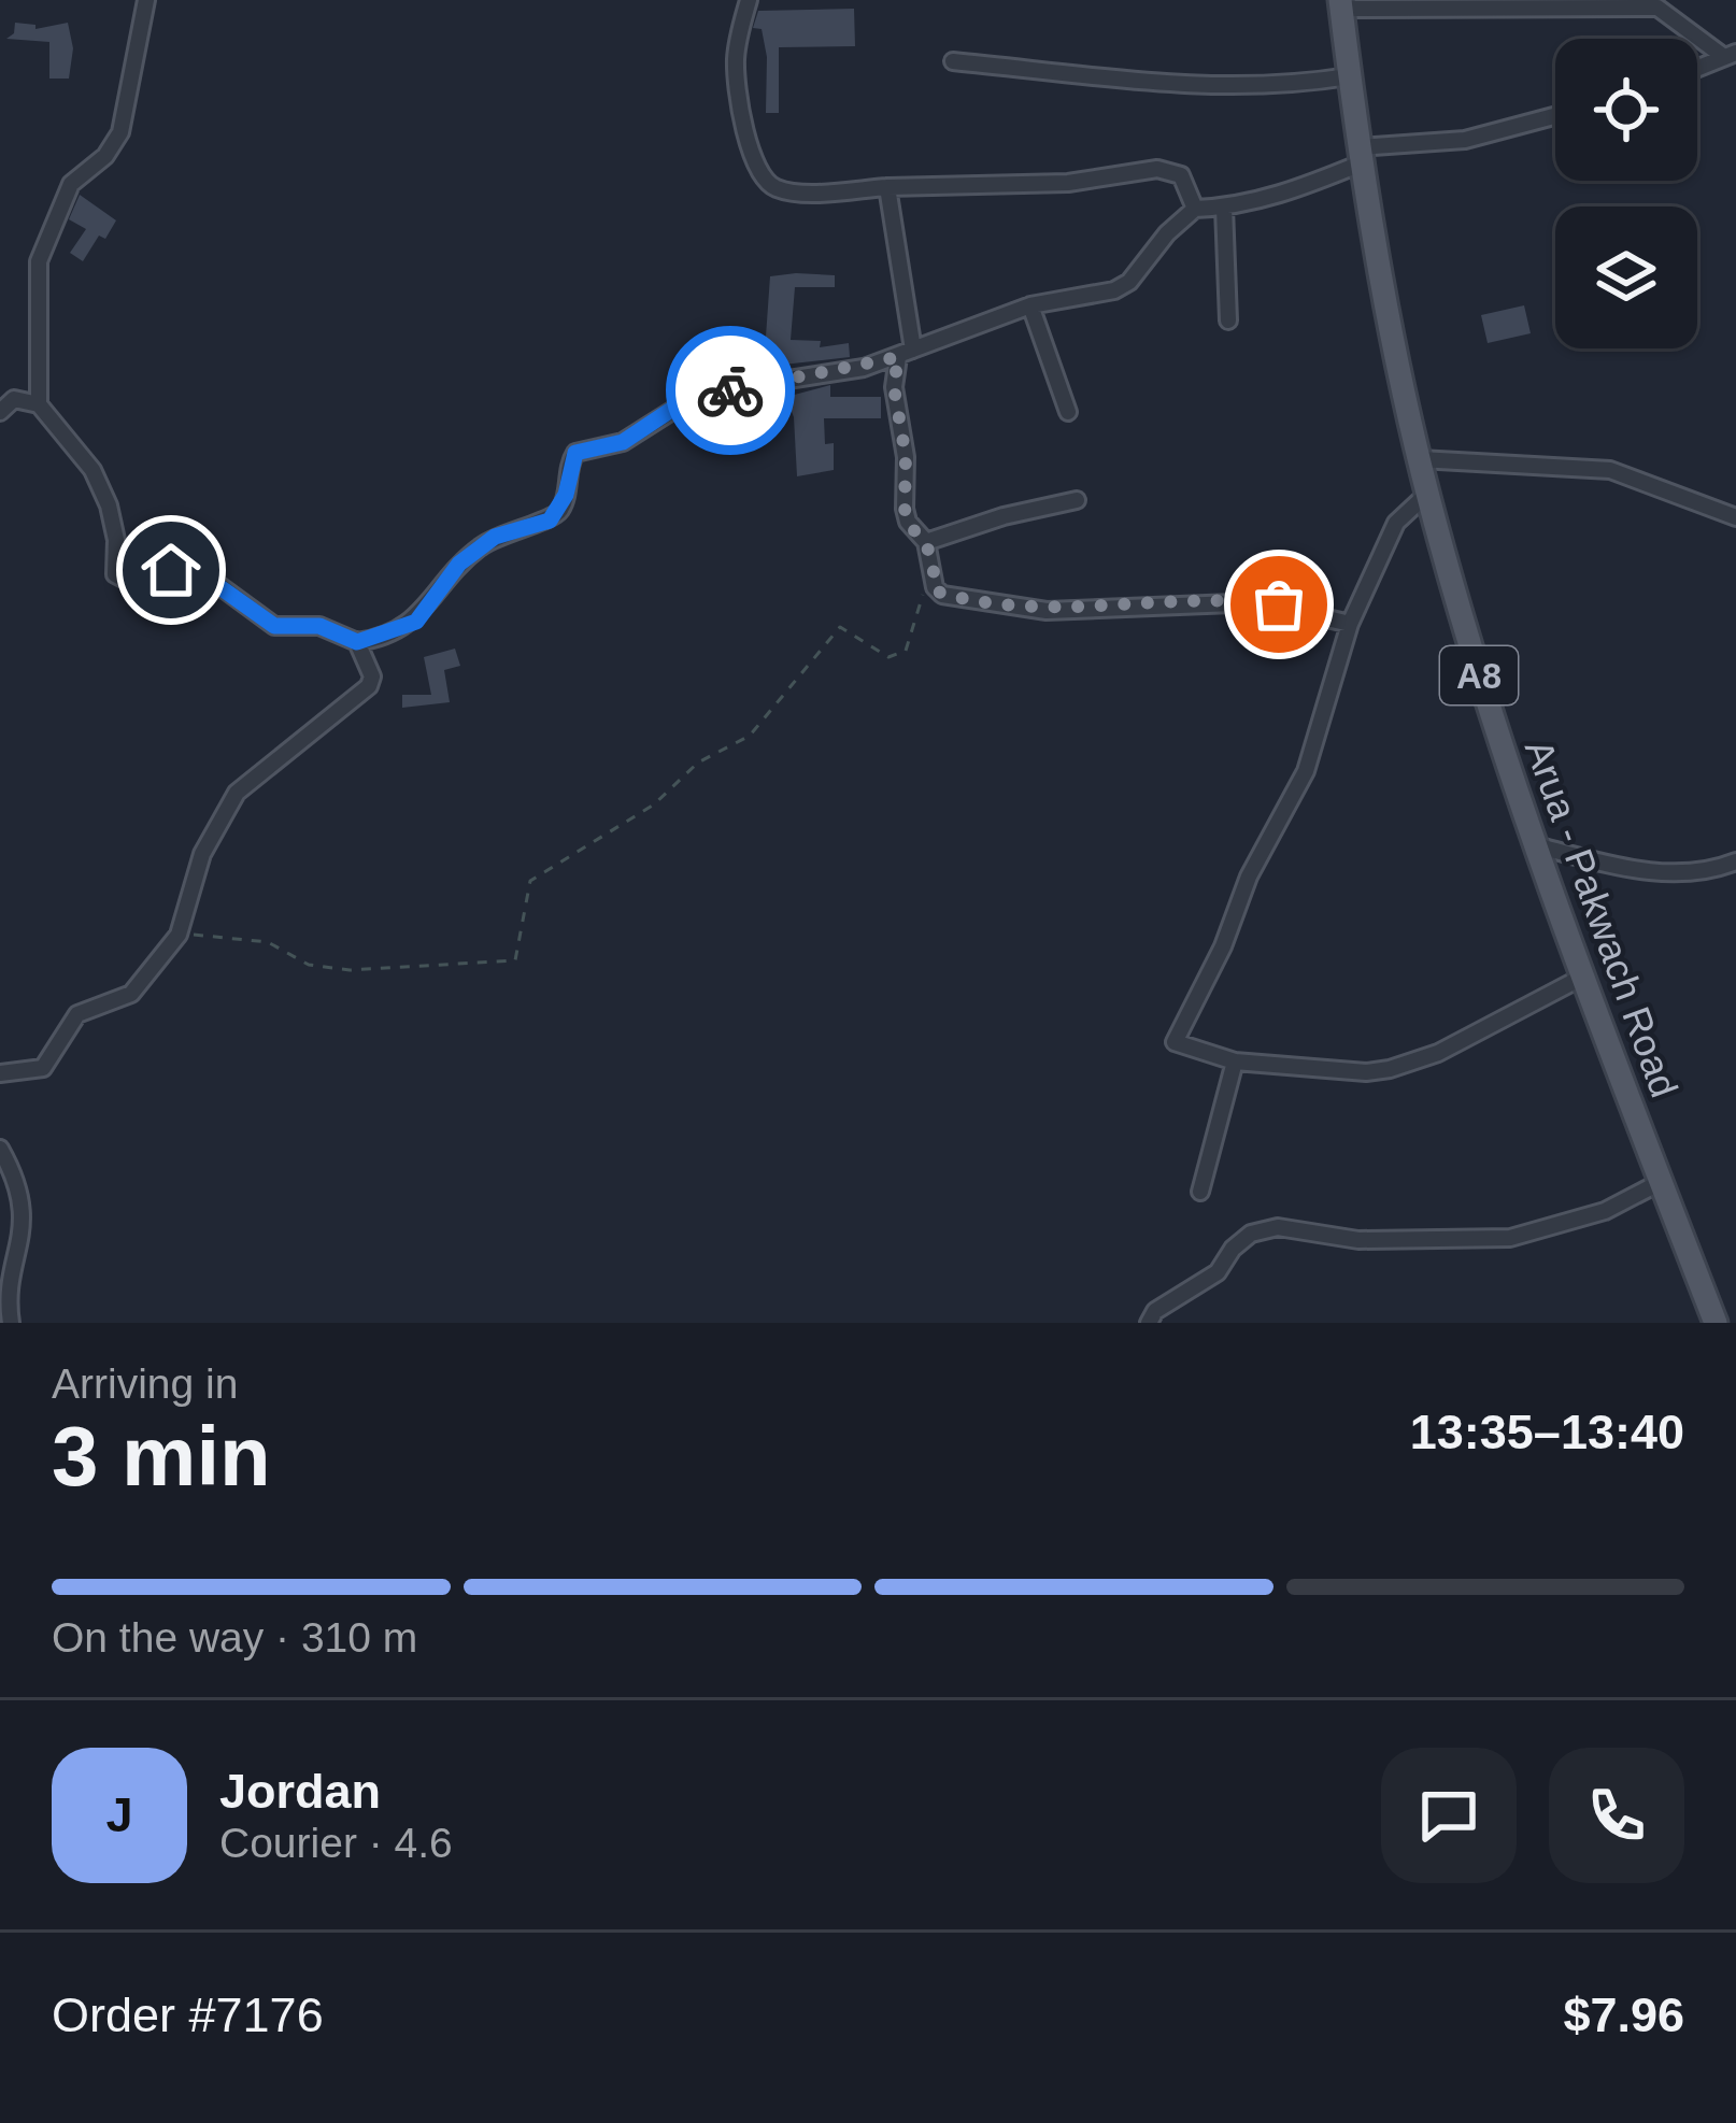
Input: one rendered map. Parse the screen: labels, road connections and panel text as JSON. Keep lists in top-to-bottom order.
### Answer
{
  "streets": {
    "main road": ["A8", "Arua - Pakwach Road"]
  },
  "page": {
    "heading": ["3 min", "Arriving in", "13:35–13:40"],
    "panel": [
      "Jordan",
      "Courier · 4.6",
      "Order #7176",
      "$7.96"
    ],
    "bar": "On the way · 310 m",
    "round": "J"
  }
}
